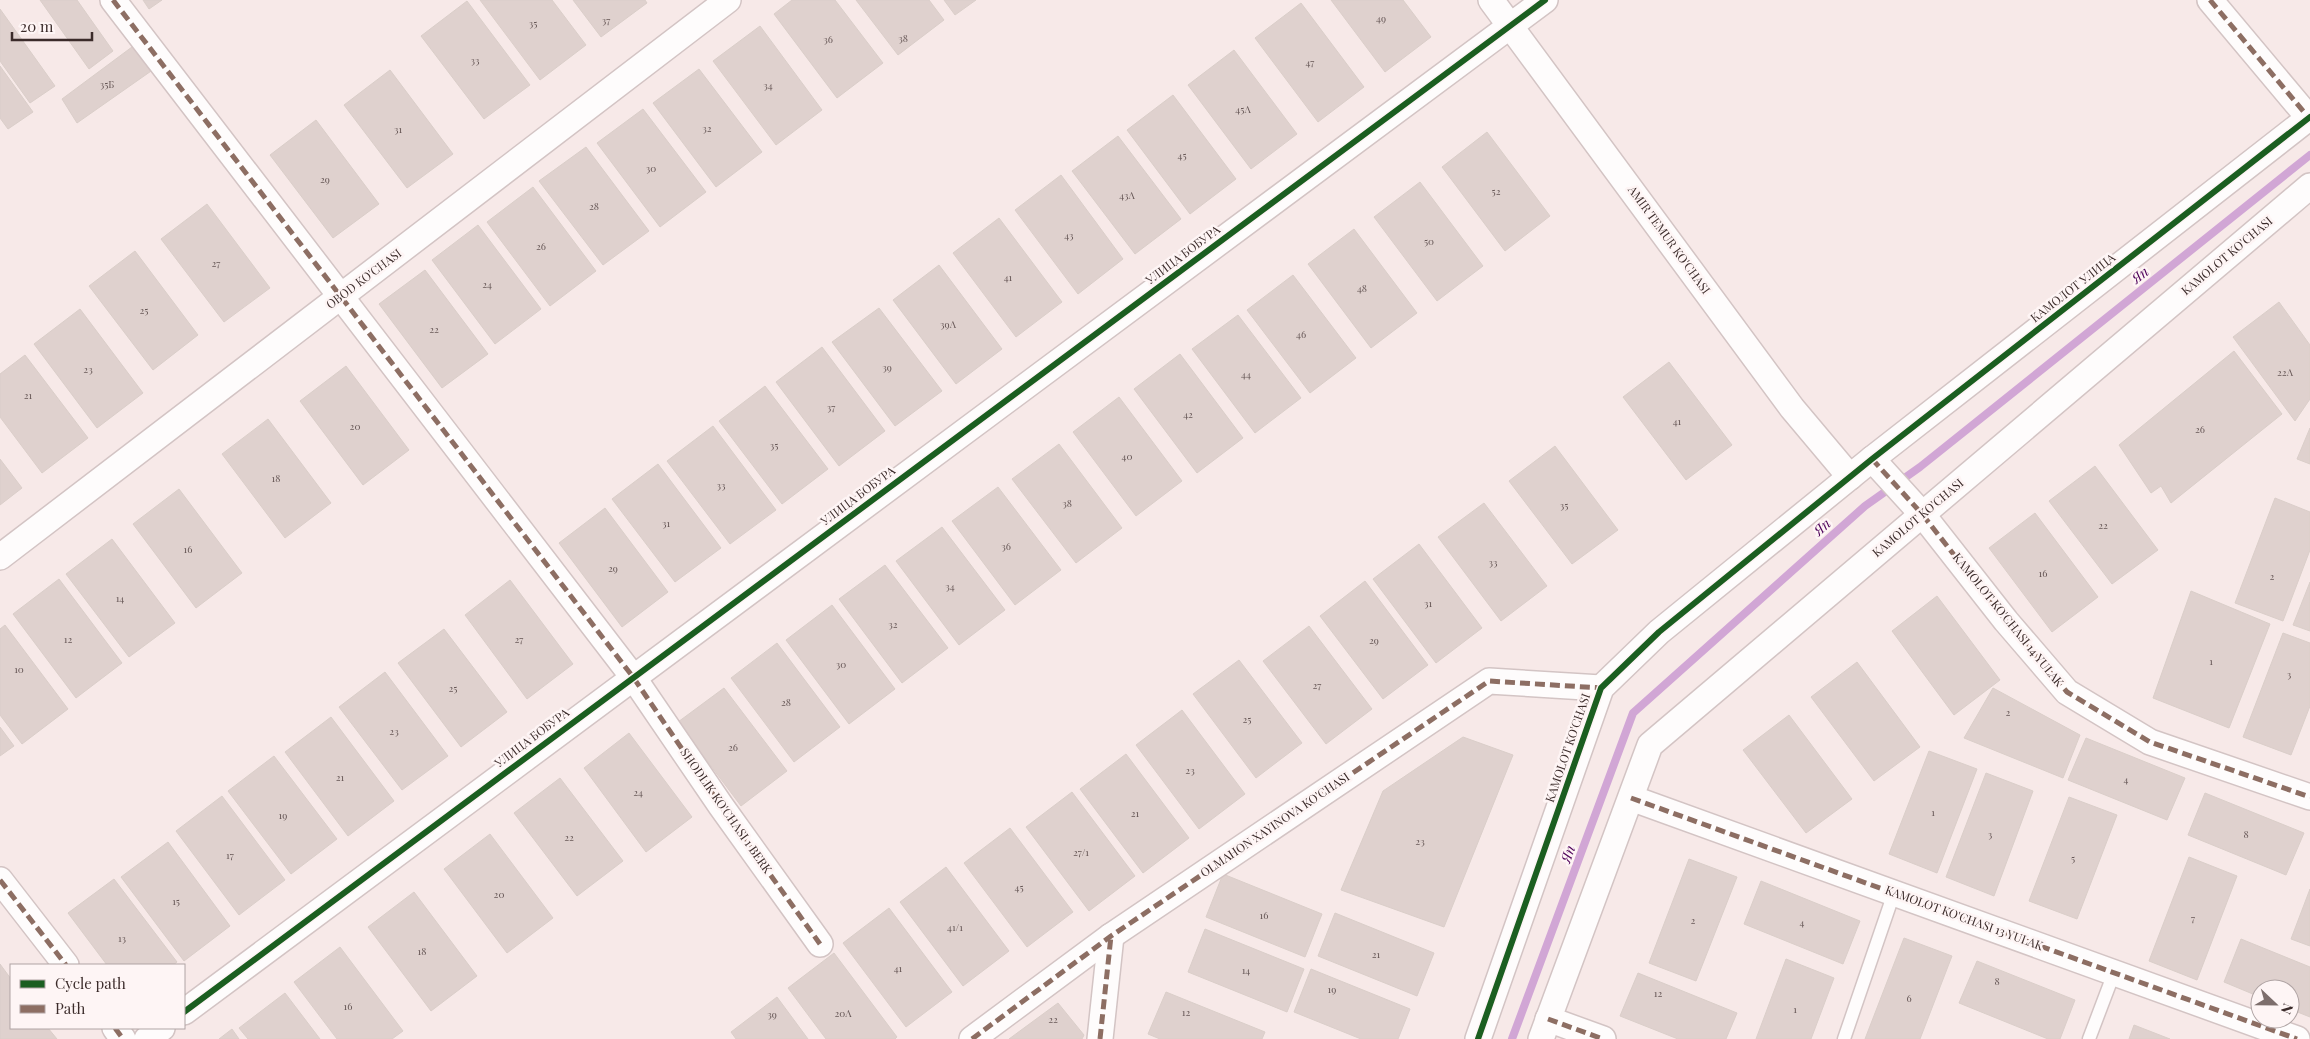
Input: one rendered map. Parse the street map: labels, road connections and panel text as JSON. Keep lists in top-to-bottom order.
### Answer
{
  "streets": {
    "street": [
      "AMIR TEMUR KO'CHASI",
      "УЛИЦА БОБУРА",
      "KAMOLOT KO'CHASI",
      "OBOD KO'CHASI",
      "КАМОЛОТ УЛИЦА",
      "KAMOLOT KO'CHASI 14 YULAK",
      "SHODLIK KO'CHASI 1 BERK",
      "OLMAHON XAYINOVA KO'CHASI",
      "KAMOLOT KO'CHASI 13 YULAK"
    ]
  },
  "crossings": [
    ["AMIR TEMUR KO'CHASI", "УЛИЦА БОБУРА"],
    ["AMIR TEMUR KO'CHASI", "KAMOLOT KO'CHASI"],
    ["AMIR TEMUR KO'CHASI", "КАМОЛОТ УЛИЦА"],
    ["УЛИЦА БОБУРА", "SHODLIK KO'CHASI 1 BERK"],
    ["KAMOLOT KO'CHASI", "КАМОЛОТ УЛИЦА"],
    ["KAMOLOT KO'CHASI", "KAMOLOT KO'CHASI 14 YULAK"],
    ["KAMOLOT KO'CHASI", "OLMAHON XAYINOVA KO'CHASI"],
    ["KAMOLOT KO'CHASI", "KAMOLOT KO'CHASI 13 YULAK"],
    ["OBOD KO'CHASI", "SHODLIK KO'CHASI 1 BERK"],
    ["КАМОЛОТ УЛИЦА", "KAMOLOT KO'CHASI 14 YULAK"]
  ],
  "water": ["Яп"],
  "house_numbers": [
    "49",
    "37",
    "35",
    "38",
    "36",
    "33",
    "47",
    "35Б",
    "34",
    "45А",
    "32",
    "31",
    "45",
    "30",
    "29",
    "52",
    "43А",
    "28",
    "43",
    "50",
    "26",
    "27",
    "41",
    "24",
    "48",
    "25",
    "39А",
    "22",
    "46",
    "39",
    "23",
    "22A",
    "44",
    "21",
    "37",
    "42",
    "41",
    "20",
    "26",
    "35",
    "40",
    "18",
    "33",
    "38",
    "35",
    "31",
    "22",
    "36",
    "16",
    "33",
    "29",
    "16",
    "2",
    "34",
    "14",
    "31",
    "32",
    "12",
    "27",
    "29",
    "1",
    "30",
    "10",
    "3",
    "27",
    "25",
    "28",
    "2",
    "25",
    "23",
    "26",
    "23",
    "21",
    "4",
    "24",
    "1",
    "21",
    "19",
    "3",
    "8",
    "22",
    "23",
    "27/1",
    "17",
    "5",
    "45",
    "20",
    "15",
    "16",
    "7",
    "2",
    "4",
    "41/1",
    "13",
    "18",
    "21",
    "41",
    "14",
    "8",
    "19",
    "12",
    "6",
    "16",
    "1",
    "12",
    "20А",
    "39",
    "22"
  ],
  "legend": ["Cycle path", "Path"],
  "scale_bar": "20 m",
  "north": "right"
}
